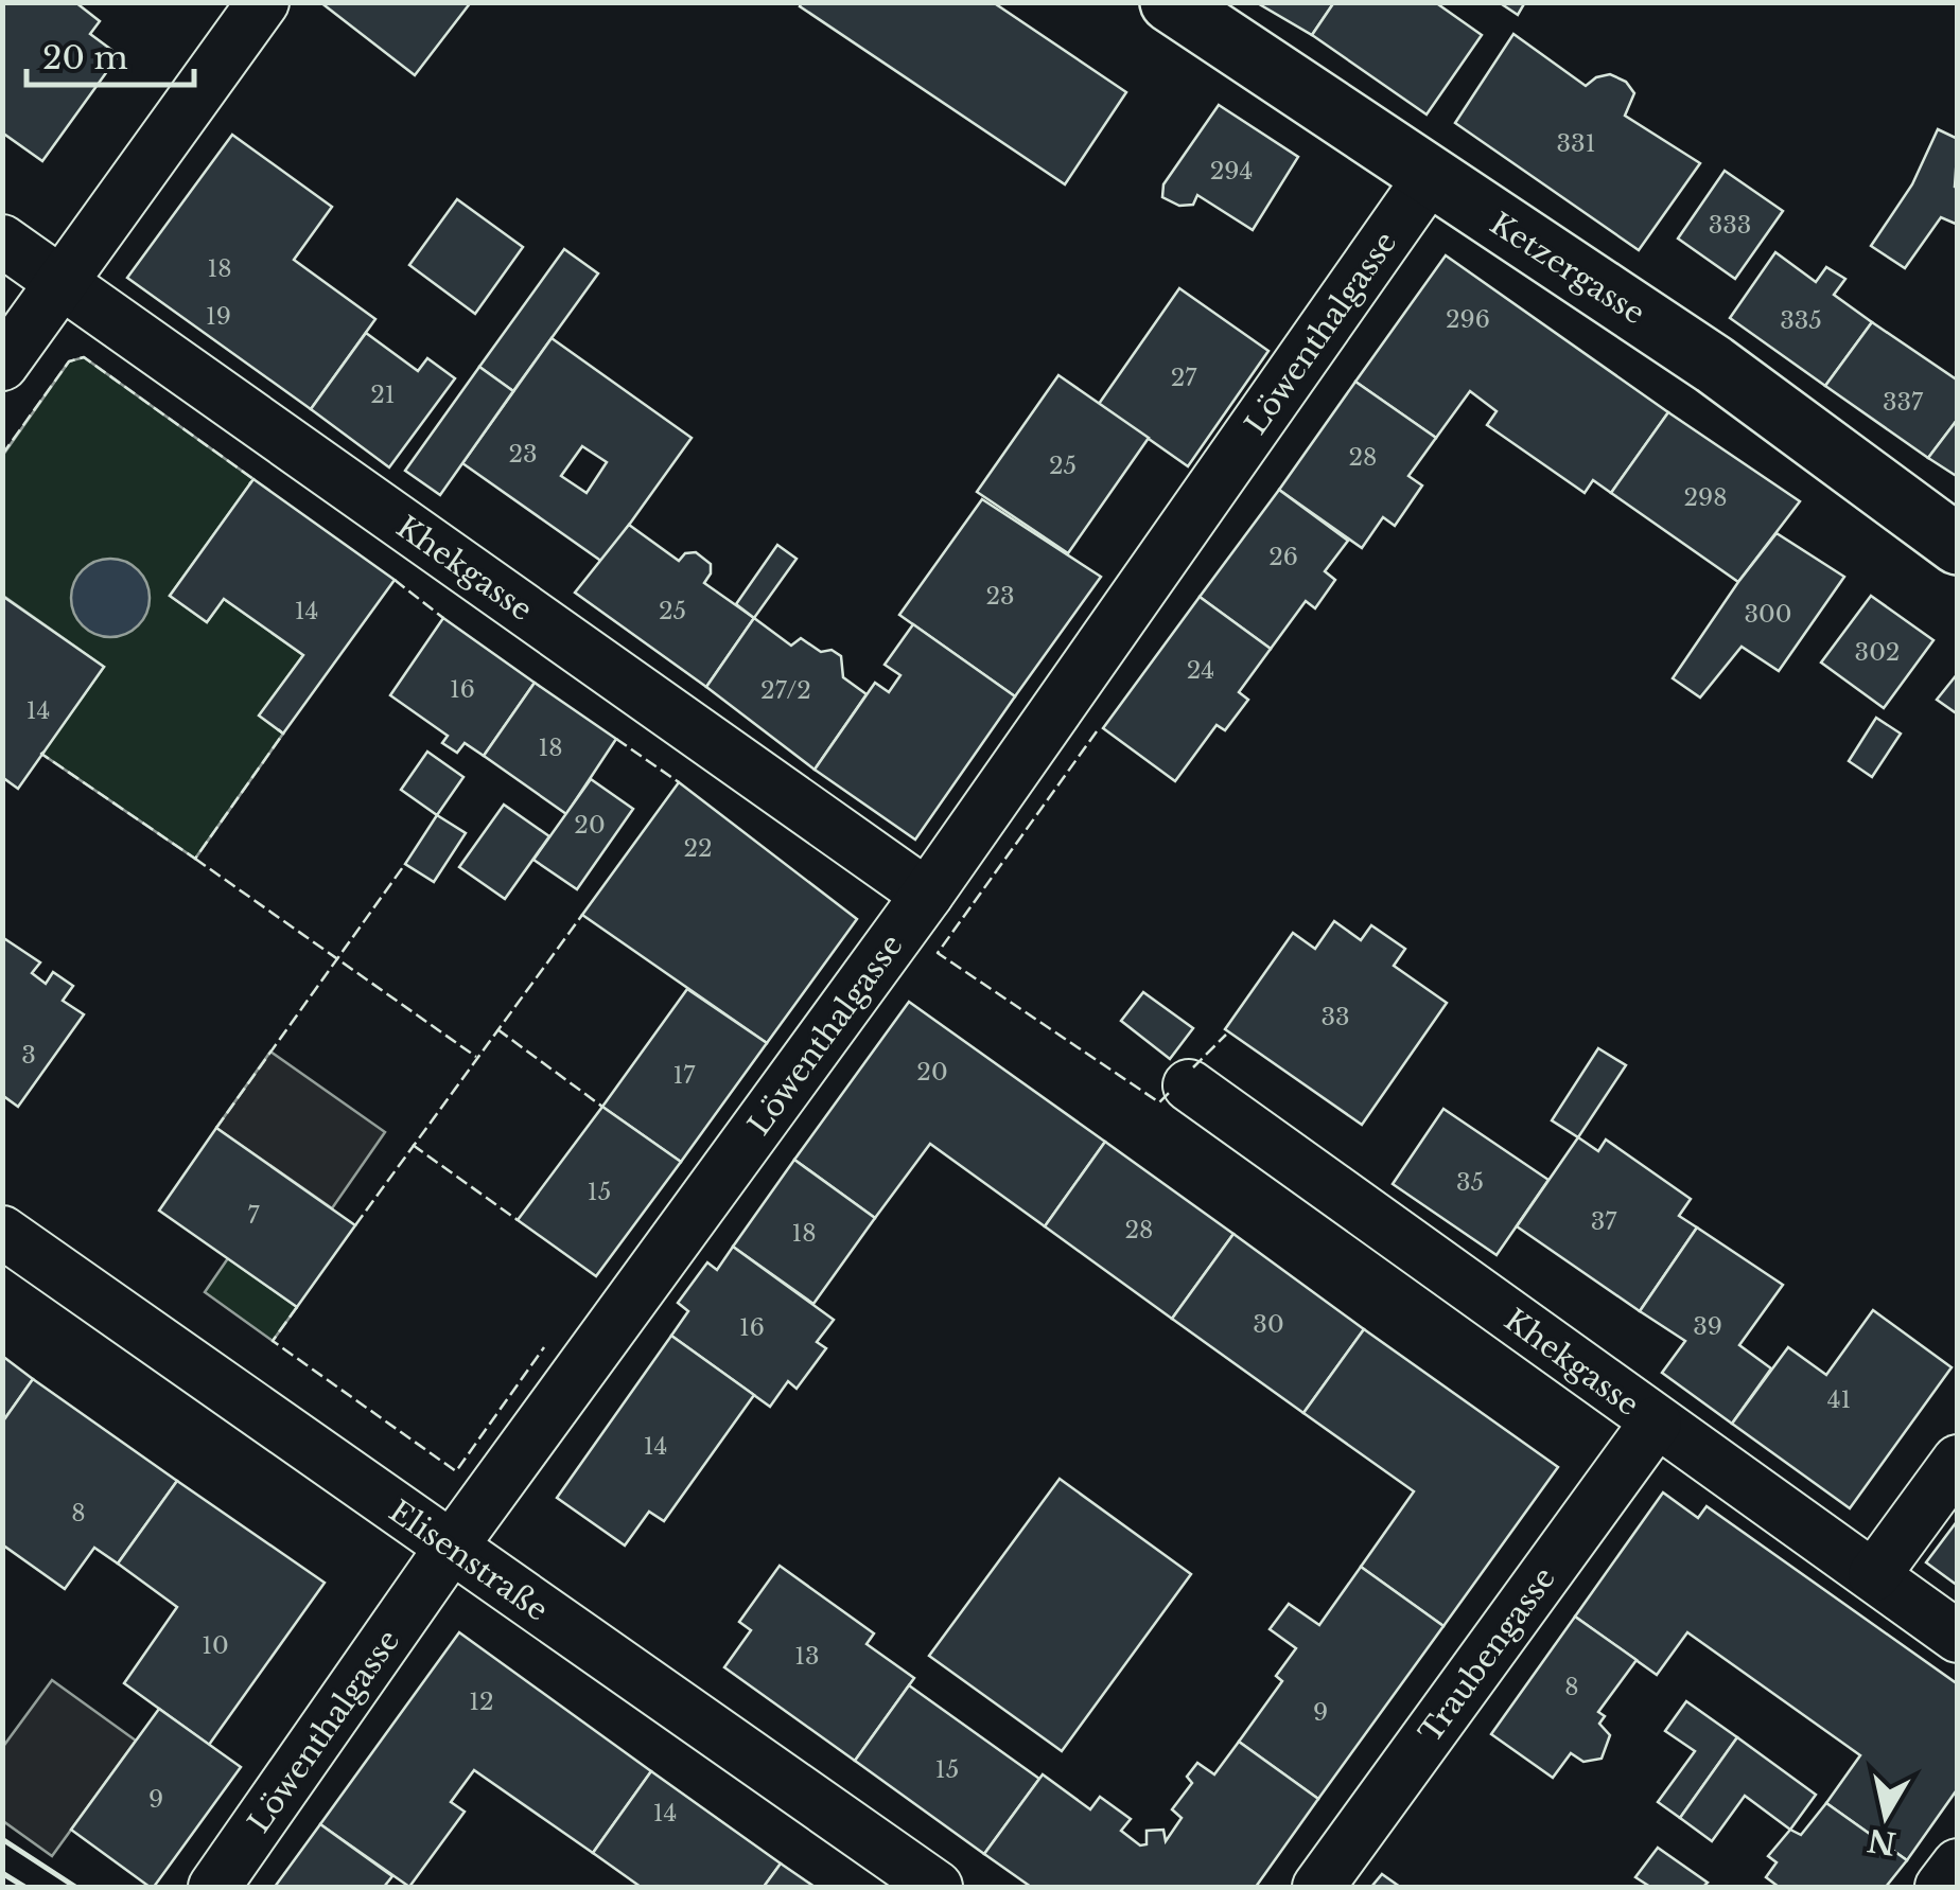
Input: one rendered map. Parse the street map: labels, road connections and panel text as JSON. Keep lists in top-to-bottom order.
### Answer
{
  "streets": {
    "main road": ["Ketzergasse"],
    "street": [
      "Löwenthalgasse",
      "Khekgasse",
      "Elisenstraße",
      "Traubengasse"
    ]
  },
  "crossings": [
    ["Ketzergasse", "Löwenthalgasse"],
    ["Löwenthalgasse", "Khekgasse"],
    ["Löwenthalgasse", "Elisenstraße"],
    ["Khekgasse", "Traubengasse"]
  ],
  "house_numbers": [
    "331",
    "294",
    "333",
    "18",
    "19",
    "296",
    "335",
    "27",
    "21",
    "337",
    "23",
    "28",
    "25",
    "298",
    "26",
    "23",
    "14",
    "25",
    "300",
    "302",
    "24",
    "16",
    "27/2",
    "14",
    "18",
    "20",
    "22",
    "33",
    "3",
    "20",
    "17",
    "35",
    "15",
    "7",
    "37",
    "28",
    "18",
    "30",
    "39",
    "16",
    "41",
    "14",
    "8",
    "10",
    "13",
    "8",
    "12",
    "9",
    "15",
    "9",
    "14"
  ],
  "scale_bar": "20 m",
  "north": "bottom"
}
